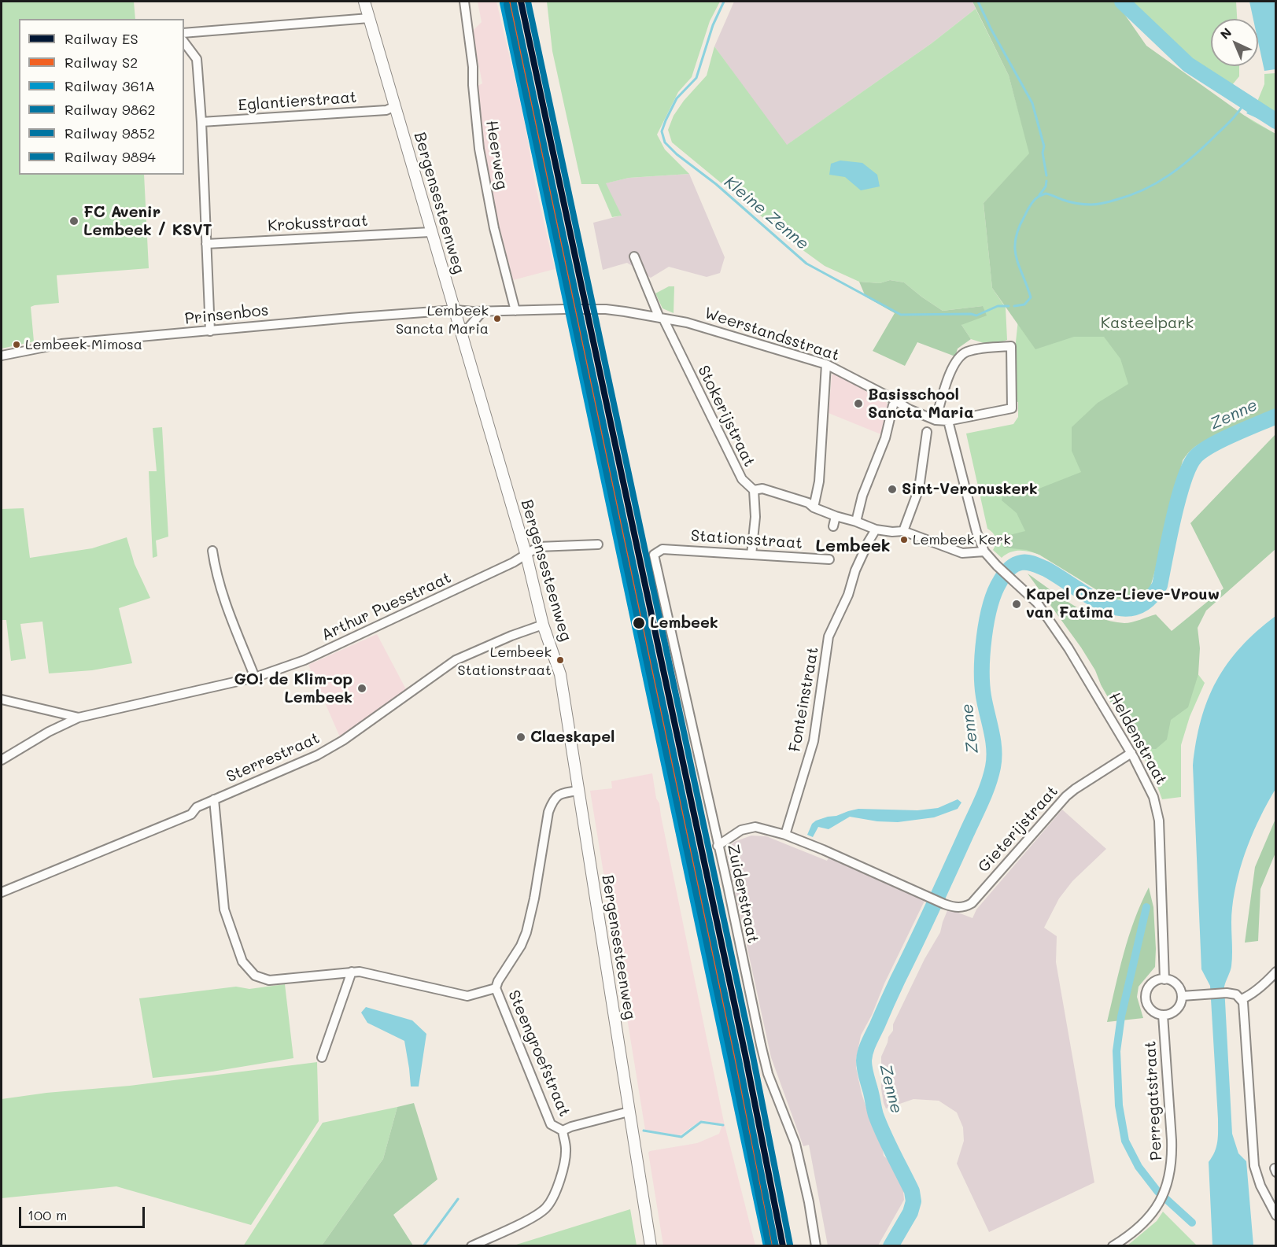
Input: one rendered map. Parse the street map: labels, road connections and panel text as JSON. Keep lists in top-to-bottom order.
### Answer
{
  "streets": {
    "main road": ["Bergensesteenweg"],
    "street": [
      "Eglantierstraat",
      "Heerweg",
      "Krokusstraat",
      "Prinsenbos",
      "Weerstandsstraat",
      "Stokerijstraat",
      "Stationsstraat",
      "Arthur Puesstraat",
      "Fonteinstraat",
      "Heldenstraat",
      "Sterrestraat",
      "Gieterijstraat",
      "Zuiderstraat",
      "Steengroefstraat",
      "Perregatstraat"
    ]
  },
  "crossings": [
    ["Eglantierstraat", "Bergensesteenweg"],
    ["Heerweg", "Weerstandsstraat"],
    ["Bergensesteenweg", "Krokusstraat"],
    ["Bergensesteenweg", "Prinsenbos"],
    ["Bergensesteenweg", "Weerstandsstraat"],
    ["Bergensesteenweg", "Arthur Puesstraat"],
    ["Bergensesteenweg", "Sterrestraat"],
    ["Bergensesteenweg", "Steengroefstraat"],
    ["Prinsenbos", "Weerstandsstraat"],
    ["Weerstandsstraat", "Stokerijstraat"],
    ["Weerstandsstraat", "Heldenstraat"],
    ["Stationsstraat", "Zuiderstraat"],
    ["Fonteinstraat", "Gieterijstraat"],
    ["Heldenstraat", "Gieterijstraat"],
    ["Heldenstraat", "Perregatstraat"]
  ],
  "districts": ["Lembeek"],
  "water": ["Kleine Zenne", "Zenne"],
  "parks": ["Kasteelpark"],
  "places": [
    "FC Avenir Lembeek / KSVT",
    "Lembeek Sancta Maria",
    "Lembeek Mimosa",
    "Basisschool Sancta Maria",
    "Sint-Veronuskerk",
    "Lembeek Kerk",
    "Kapel Onze-Lieve-Vrouw van Fatima",
    "Lembeek",
    "Lembeek Stationstraat",
    "GO! de Klim-op Lembeek",
    "Claeskapel"
  ],
  "lines": [
    "rail line ES",
    "rail line S2",
    "rail line 9852",
    "rail line 361A",
    "rail line 9862",
    "rail line 9894"
  ],
  "legend": [
    "Railway ES",
    "Railway S2",
    "Railway 361A",
    "Railway 9862",
    "Railway 9852",
    "Railway 9894"
  ],
  "scale_bar": "100 m",
  "north": "top left"
}
